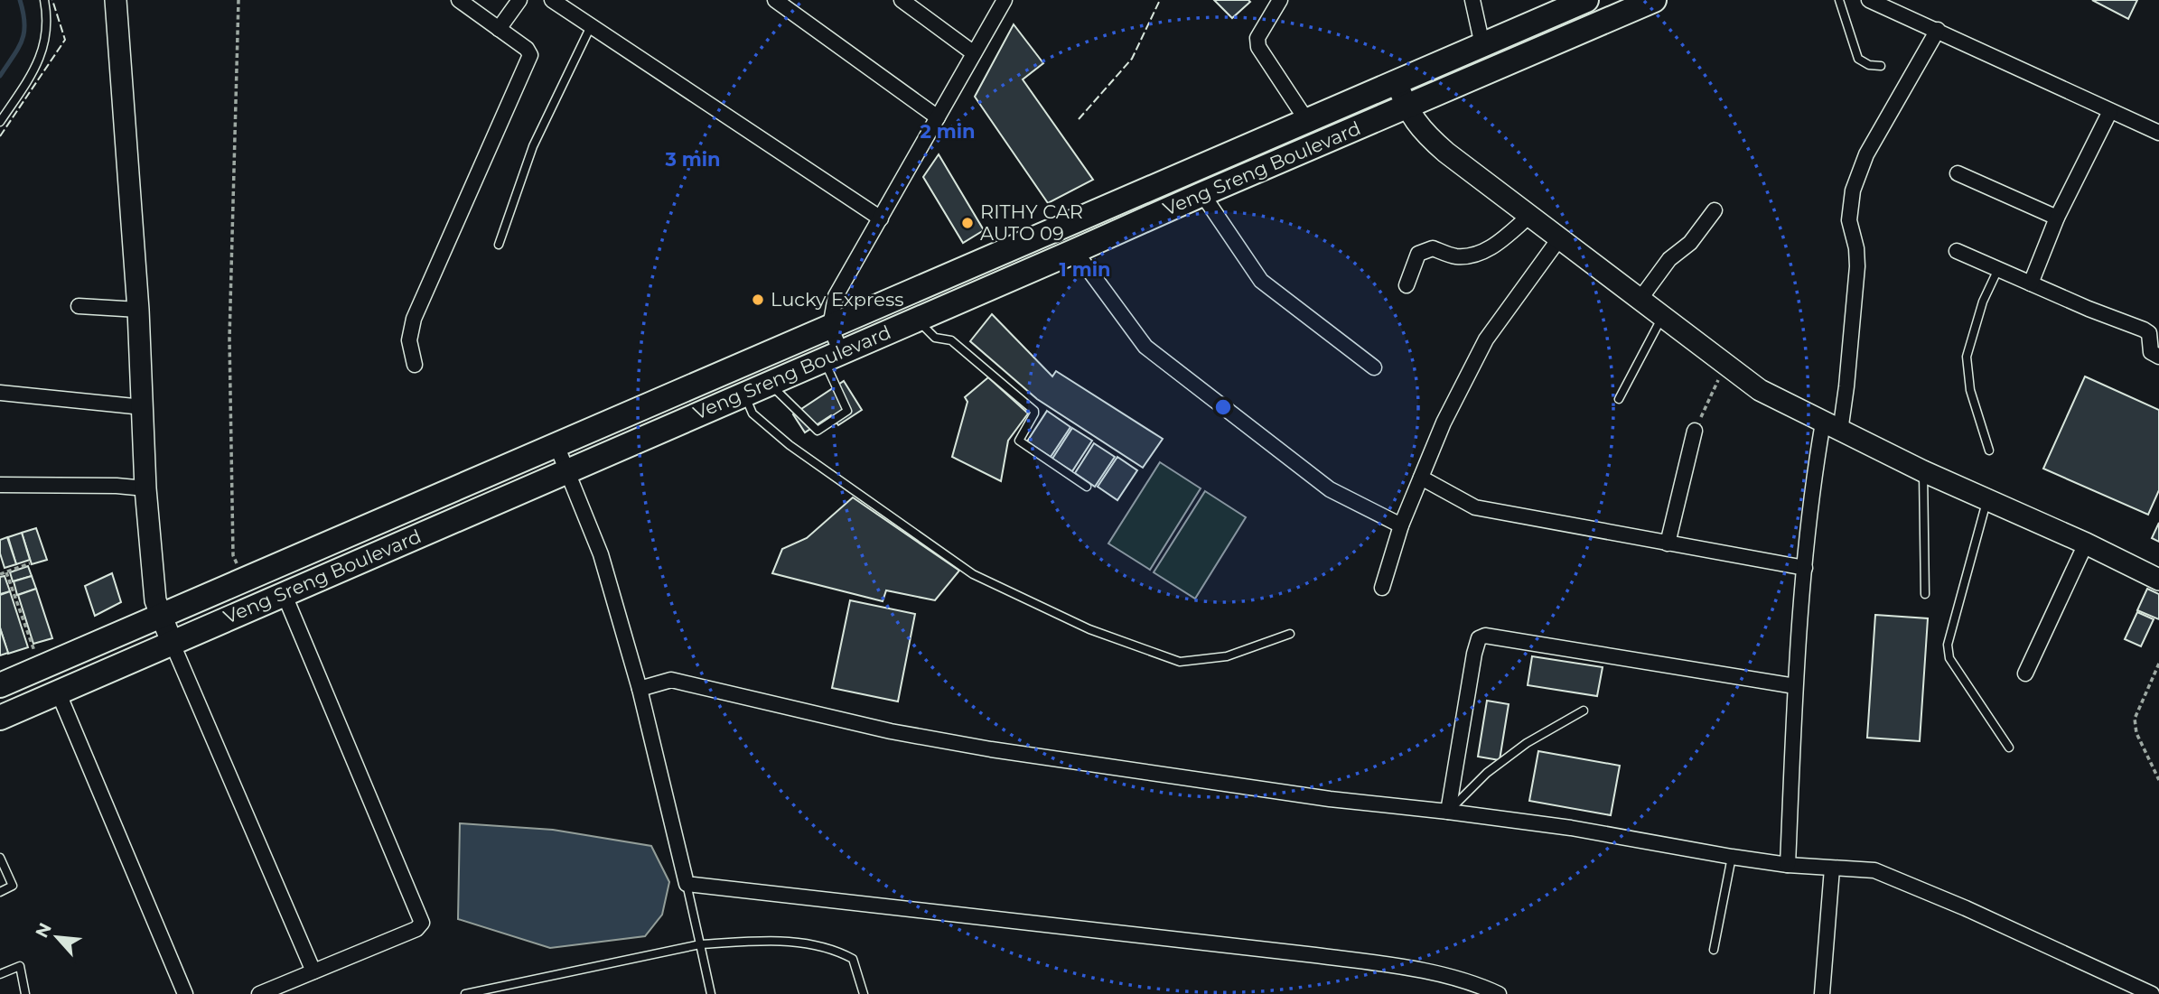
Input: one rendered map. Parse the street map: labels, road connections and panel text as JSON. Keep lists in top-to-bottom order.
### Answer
{
  "streets": {
    "main road": ["Veng Sreng Boulevard"]
  },
  "places": ["RITHY CAR AUTO 09", "Lucky Express"],
  "north": "top left",
  "rings": ["2 min", "3 min", "1 min"]
}
